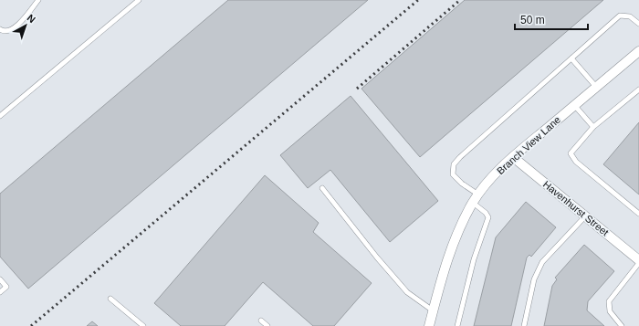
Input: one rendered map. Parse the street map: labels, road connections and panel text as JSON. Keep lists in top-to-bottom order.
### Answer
{
  "streets": {
    "street": ["Branch View Lane", "Havenhurst Street"]
  },
  "crossings": [
    ["Branch View Lane", "Havenhurst Street"]
  ],
  "scale_bar": "50 m",
  "north": "top right"
}
